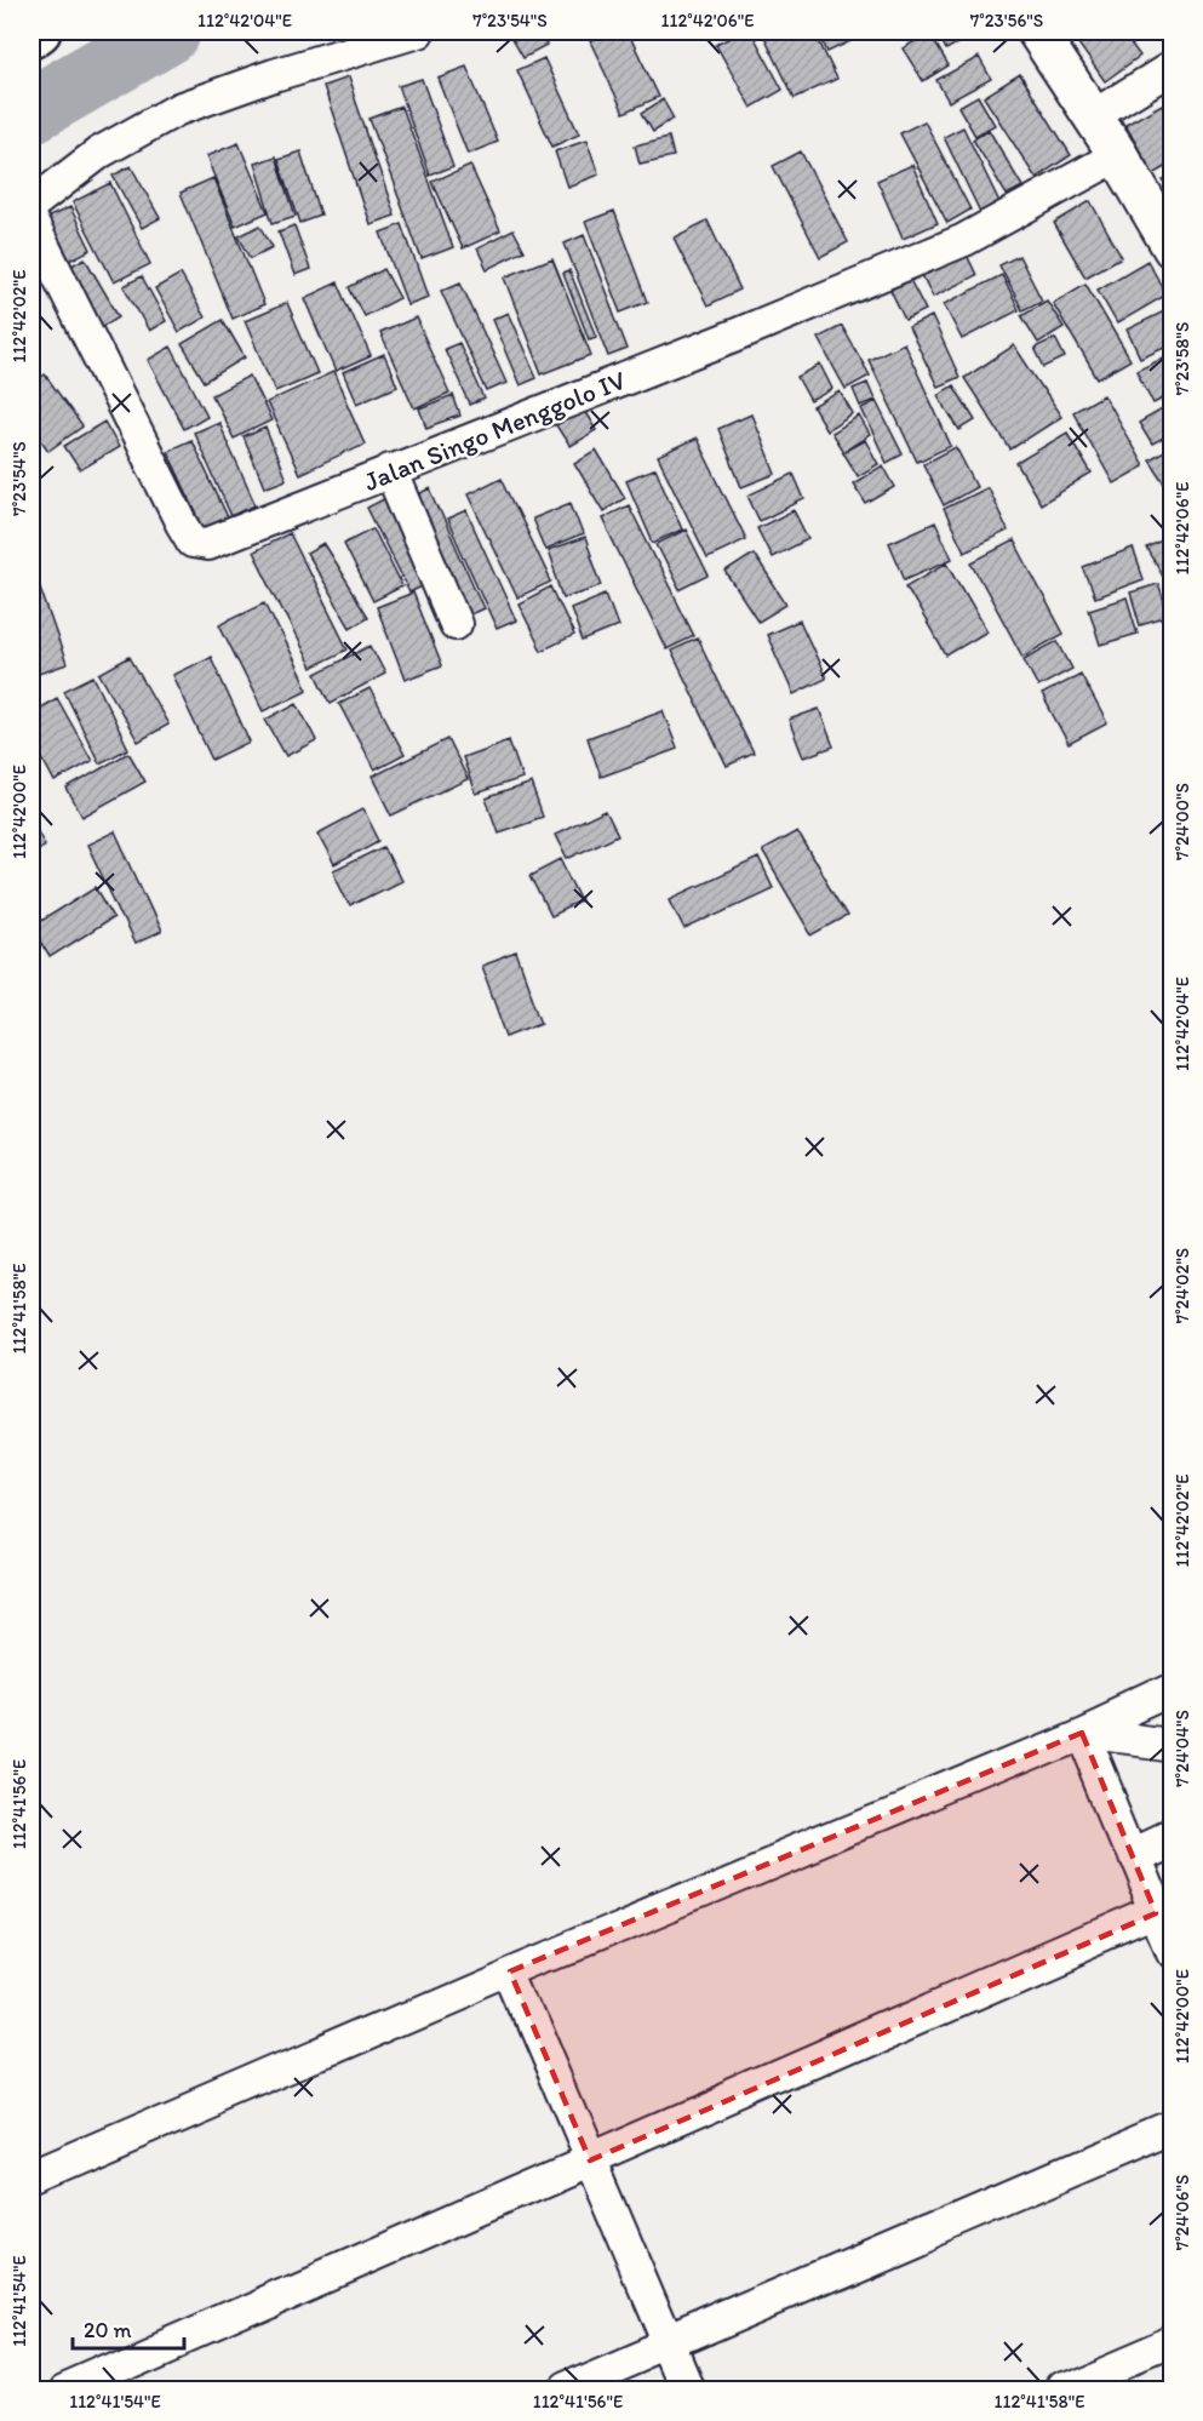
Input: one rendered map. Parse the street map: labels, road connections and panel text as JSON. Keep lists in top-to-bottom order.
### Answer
{
  "streets": {
    "street": ["Jalan Singo Menggolo IV"]
  },
  "scale_bar": "20 m",
  "coordinates": [
    "112°42'04\"E",
    "7°23'54\"S",
    "112°42'06\"E",
    "7°23'56\"S",
    "112°42'02\"E",
    "7°23'58\"S",
    "112°42'00\"E",
    "7°24'00\"S",
    "7°24'02\"S",
    "112°41'58\"E",
    "7°24'04\"S",
    "112°41'56\"E",
    "7°24'06\"S",
    "112°41'54\"E"
  ]
}
